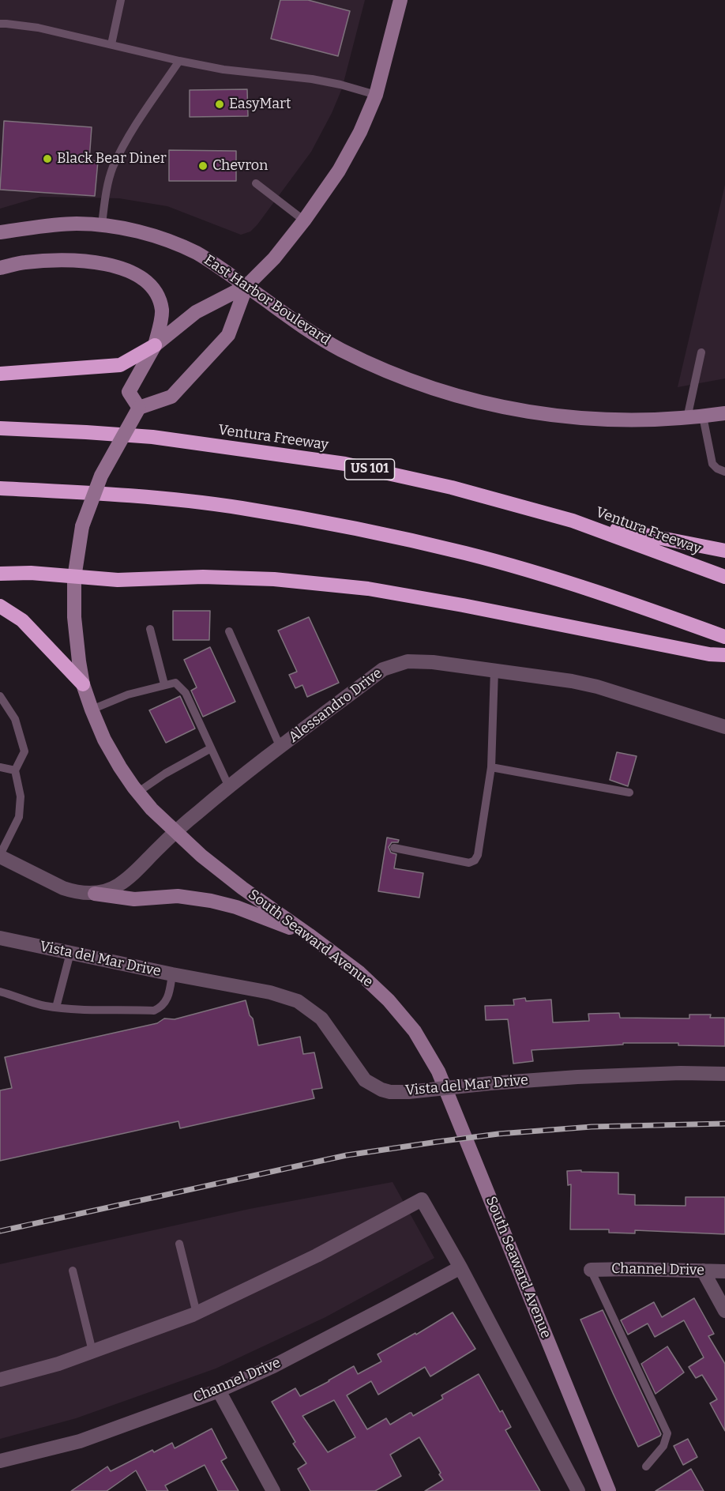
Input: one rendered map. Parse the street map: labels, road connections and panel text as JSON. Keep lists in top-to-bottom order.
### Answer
{
  "streets": {
    "highway": ["Ventura Freeway", "US 101"],
    "main road": ["East Harbor Boulevard", "South Seaward Avenue"],
    "street": ["Alessandro Drive", "Vista del Mar Drive", "Channel Drive"]
  },
  "crossings": [
    ["Alessandro Drive", "South Seaward Avenue"]
  ],
  "places": ["EasyMart", "Black Bear Diner", "Chevron"]
}
